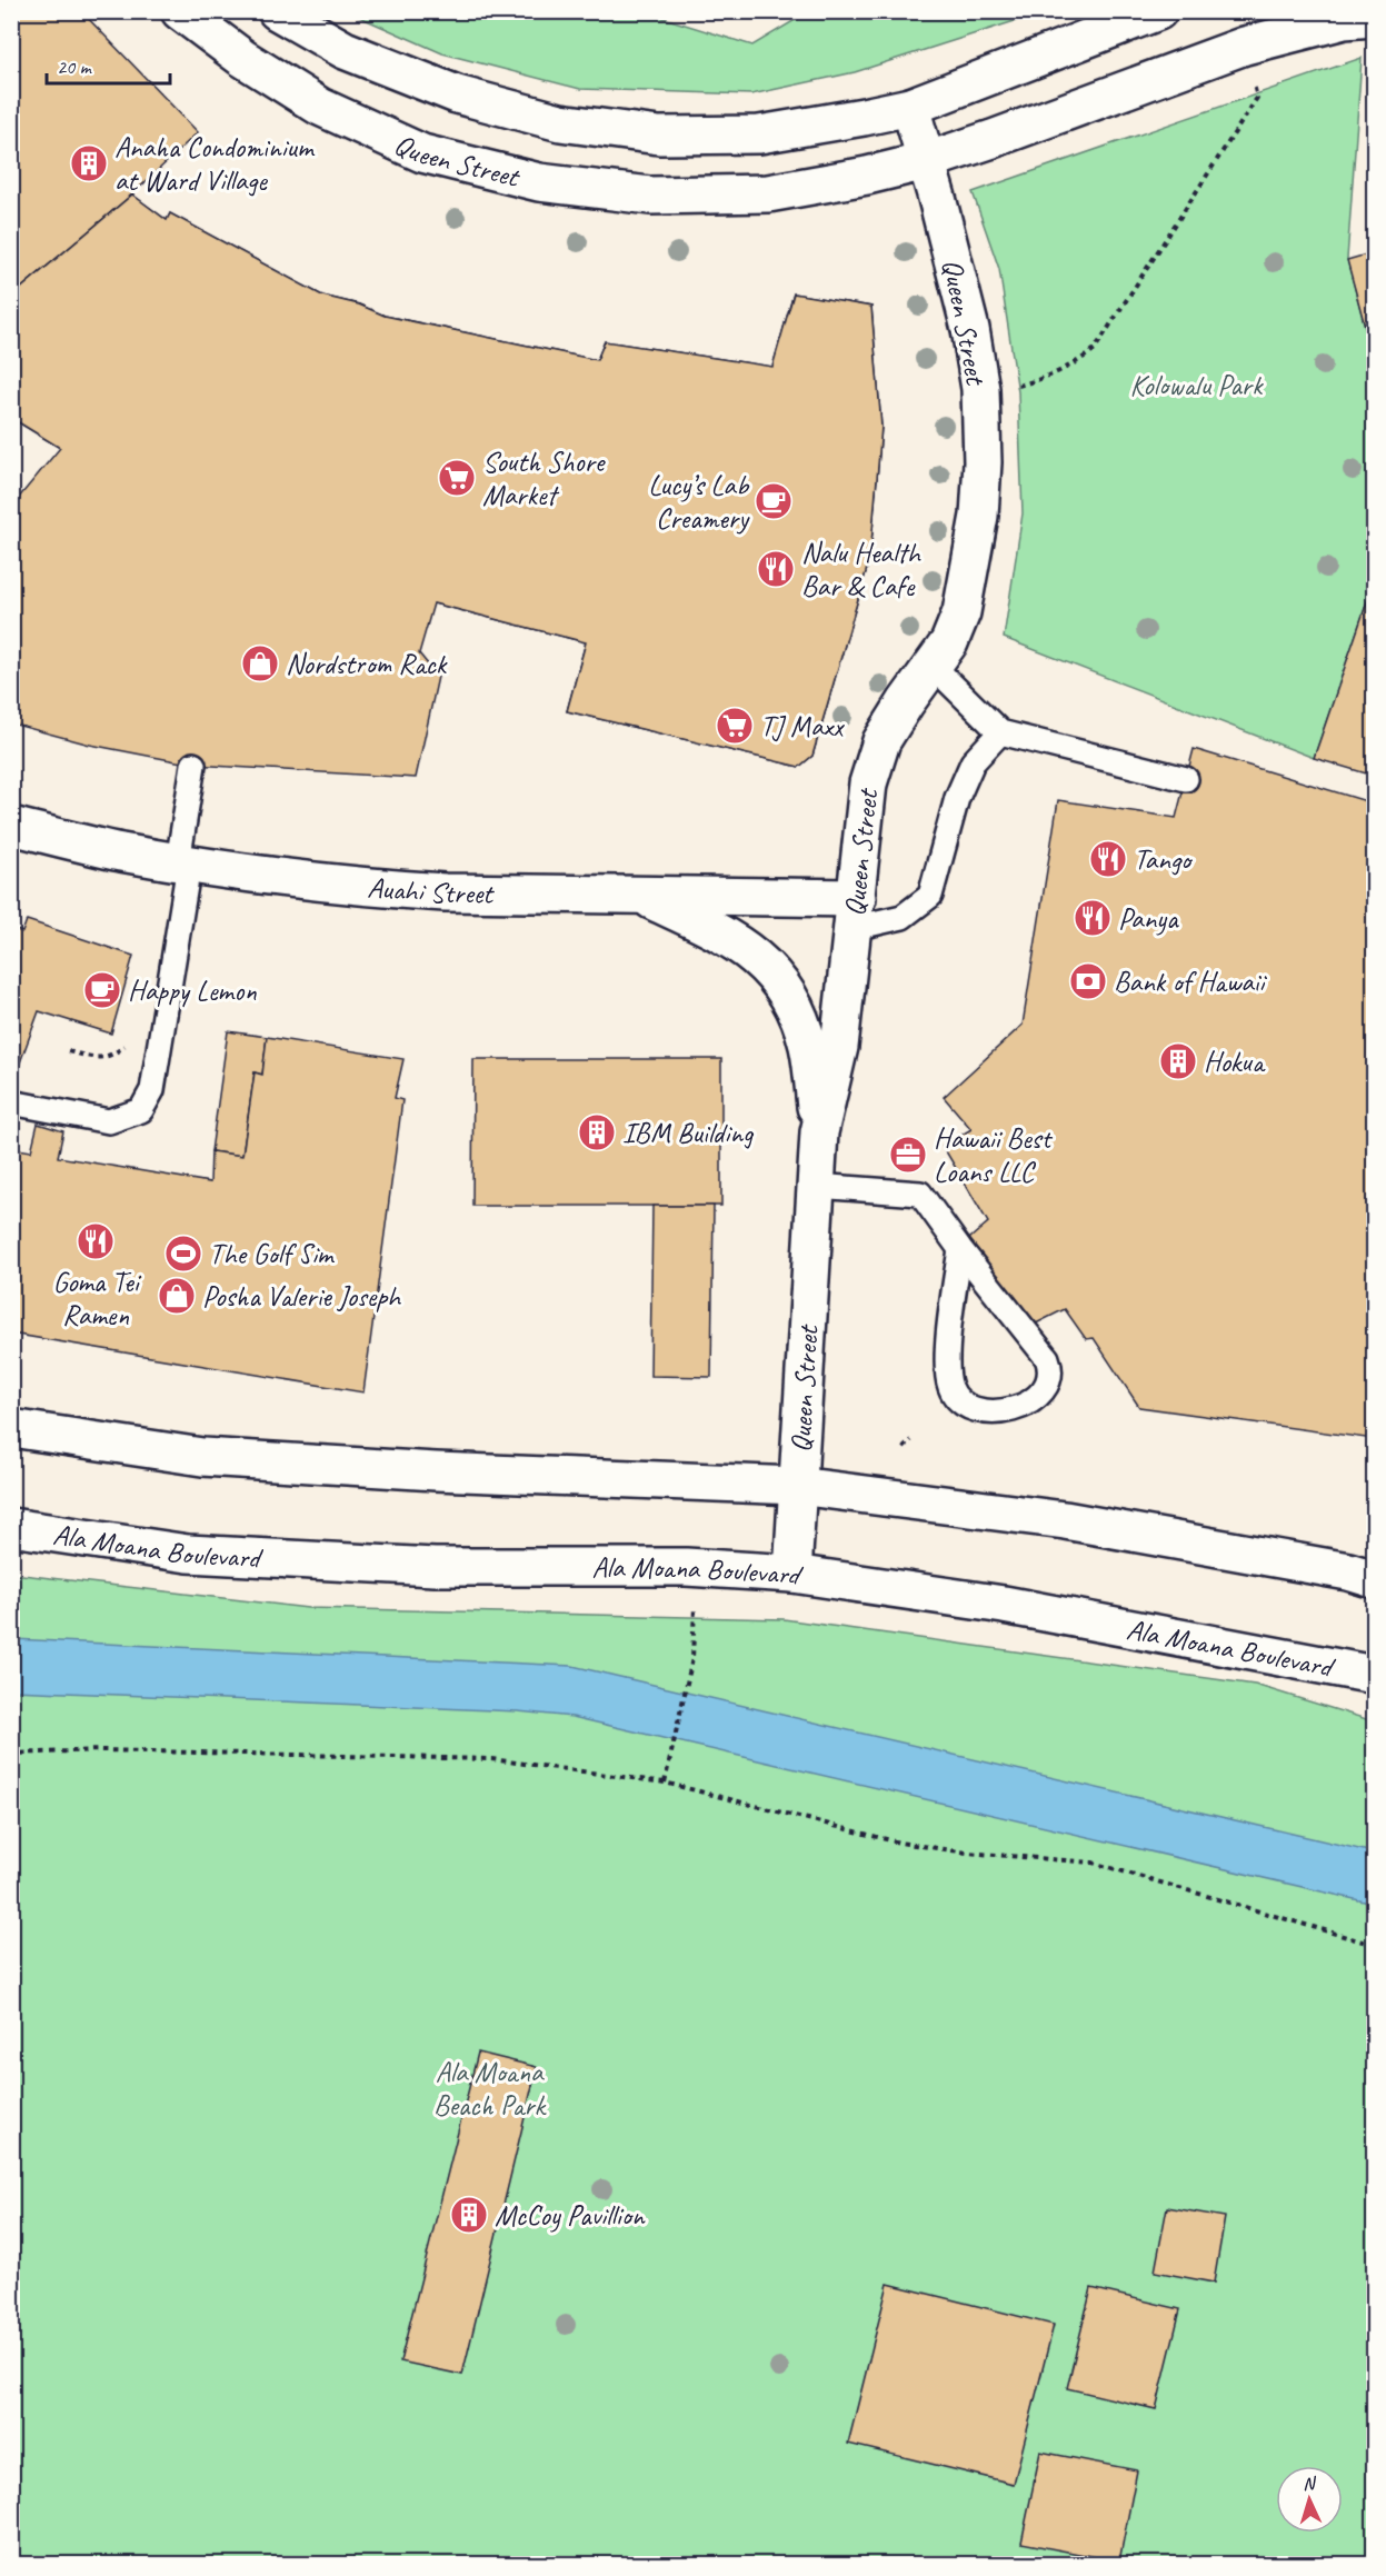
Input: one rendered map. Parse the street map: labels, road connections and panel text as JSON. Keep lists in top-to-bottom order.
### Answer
{
  "streets": {
    "street": ["Queen Street", "Auahi Street", "Ala Moana Boulevard"]
  },
  "crossings": [
    ["Queen Street", "Auahi Street"],
    ["Queen Street", "Ala Moana Boulevard"]
  ],
  "parks": ["Kolowalu Park", "Ala Moana Beach Park"],
  "places": {
    "building": [
      "Anaha Condominium at Ward Village",
      "Hokua",
      "IBM Building",
      "McCoy Pavillion"
    ],
    "supermarket": ["South Shore Market", "TJ Maxx"],
    "cafe": ["Lucy’s Lab Creamery", "Happy Lemon"],
    "restaurant": [
      "Nalu Health Bar & Cafe",
      "Tango",
      "Panya",
      "Goma Tei Ramen"
    ],
    "shop": ["Nordstrom Rack", "Posha Valerie Joseph"],
    "bank": ["Bank of Hawaii"],
    "office": ["Hawaii Best Loans LLC"],
    "sports": ["The Golf Sim"]
  },
  "scale_bar": "20 m",
  "north": "top"
}
